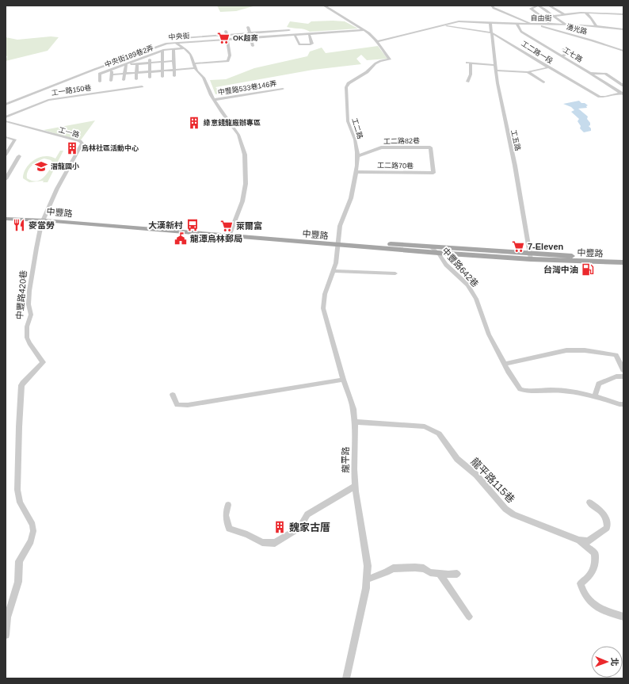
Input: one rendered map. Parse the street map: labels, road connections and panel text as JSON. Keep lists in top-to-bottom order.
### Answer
{
  "streets": {
    "main road": ["中豐路"],
    "street": [
      "自由街",
      "湧光路",
      "中央街",
      "工二路一段",
      "工七路",
      "中央街189巷2弄",
      "中豐路533巷146弄",
      "工一路150巷",
      "工二路",
      "工一路",
      "工五路",
      "工二路82巷",
      "工二路70巷",
      "中豐路642巷",
      "中豐路420巷",
      "龍平路",
      "龍平路115巷"
    ]
  },
  "crossings": [
    ["自由街", "湧光路"],
    ["自由街", "工二路一段"],
    ["自由街", "工七路"],
    ["自由街", "工五路"],
    ["中央街", "工二路"],
    ["工二路一段", "工七路"],
    ["工二路一段", "工二路"],
    ["工二路一段", "工五路"],
    ["工二路", "工二路82巷"],
    ["工二路", "工二路70巷"],
    ["工二路", "中豐路"],
    ["工二路", "龍平路"],
    ["工一路", "中豐路"],
    ["工一路", "中豐路420巷"],
    ["工五路", "中豐路"],
    ["工二路82巷", "工二路70巷"],
    ["中豐路", "中豐路642巷"],
    ["中豐路", "中豐路420巷"],
    ["中豐路", "龍平路"],
    ["龍平路", "龍平路115巷"]
  ],
  "places": {
    "supermarket": ["OK超商", "萊爾富", "7-Eleven"],
    "building": ["綠意錢龍廠辦專區", "烏林社區活動中心", "魏家古厝"],
    "school or university": ["潛龍國小"],
    "restaurant": ["麥當勞"],
    "bus stop": ["大漢新村"],
    "public building": ["龍潭烏林郵局"],
    "fuel station": ["台灣中油"]
  },
  "north": "right"
}
